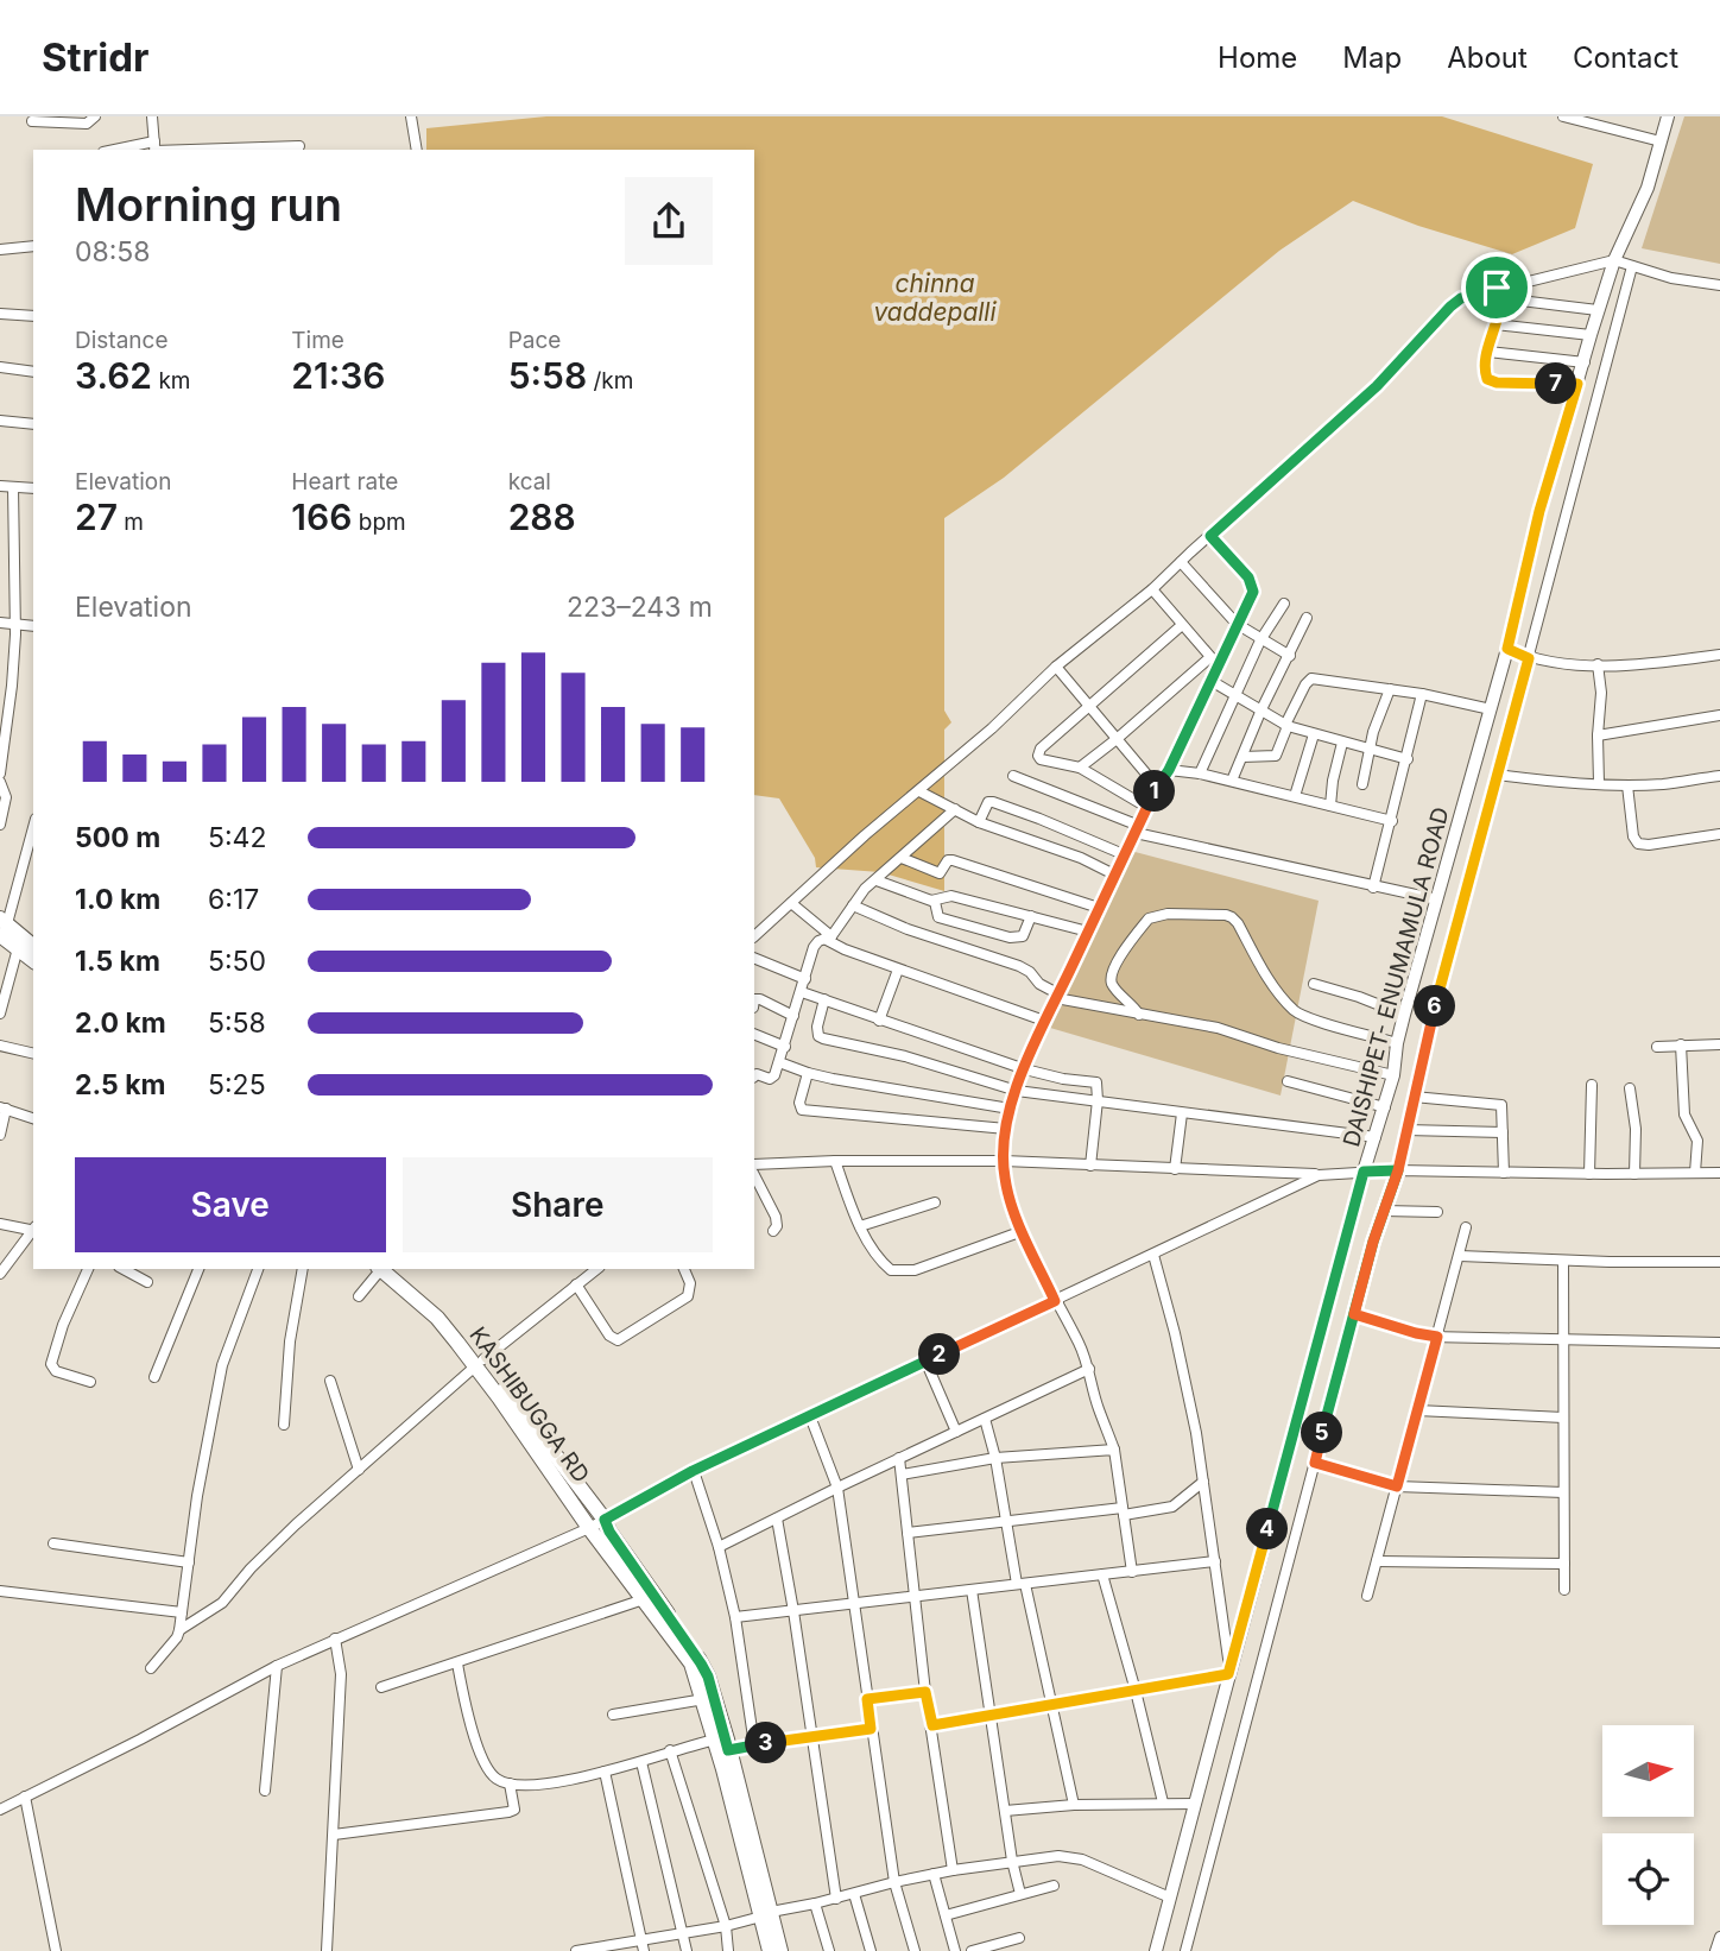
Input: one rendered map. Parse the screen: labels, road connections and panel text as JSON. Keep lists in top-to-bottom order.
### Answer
{
  "streets": {
    "main road": ["KASHIBUGGA RD"],
    "street": ["DAISHIPET- ENUMAMULA ROAD"]
  },
  "water": ["chinna vaddepalli"],
  "north": "right",
  "page": {
    "header": "Stridr",
    "nav": [
      "Home",
      "Map",
      "About",
      "Contact"
    ],
    "heading": ["Morning run", "08:58"],
    "stats": [
      ["Distance", "3.62 km"],
      ["Time", "21:36"],
      ["Pace", "5:58 /km"],
      ["Elevation", "27 m"],
      ["Heart rate", "166 bpm"],
      ["kcal", "288"]
    ],
    "pins": [
      "7",
      "1",
      "6",
      "2",
      "5",
      "4",
      "3"
    ],
    "chart": ["Elevation", "223–243 m"],
    "list": [
      {
        "name": "500 m",
        "note": "5:42"
      },
      {
        "name": "1.0 km",
        "note": "6:17"
      },
      {
        "name": "1.5 km",
        "note": "5:50"
      },
      {
        "name": "2.0 km",
        "note": "5:58"
      },
      {
        "name": "2.5 km",
        "note": "5:25"
      }
    ],
    "buttons": ["Save", "Share"]
  }
}
